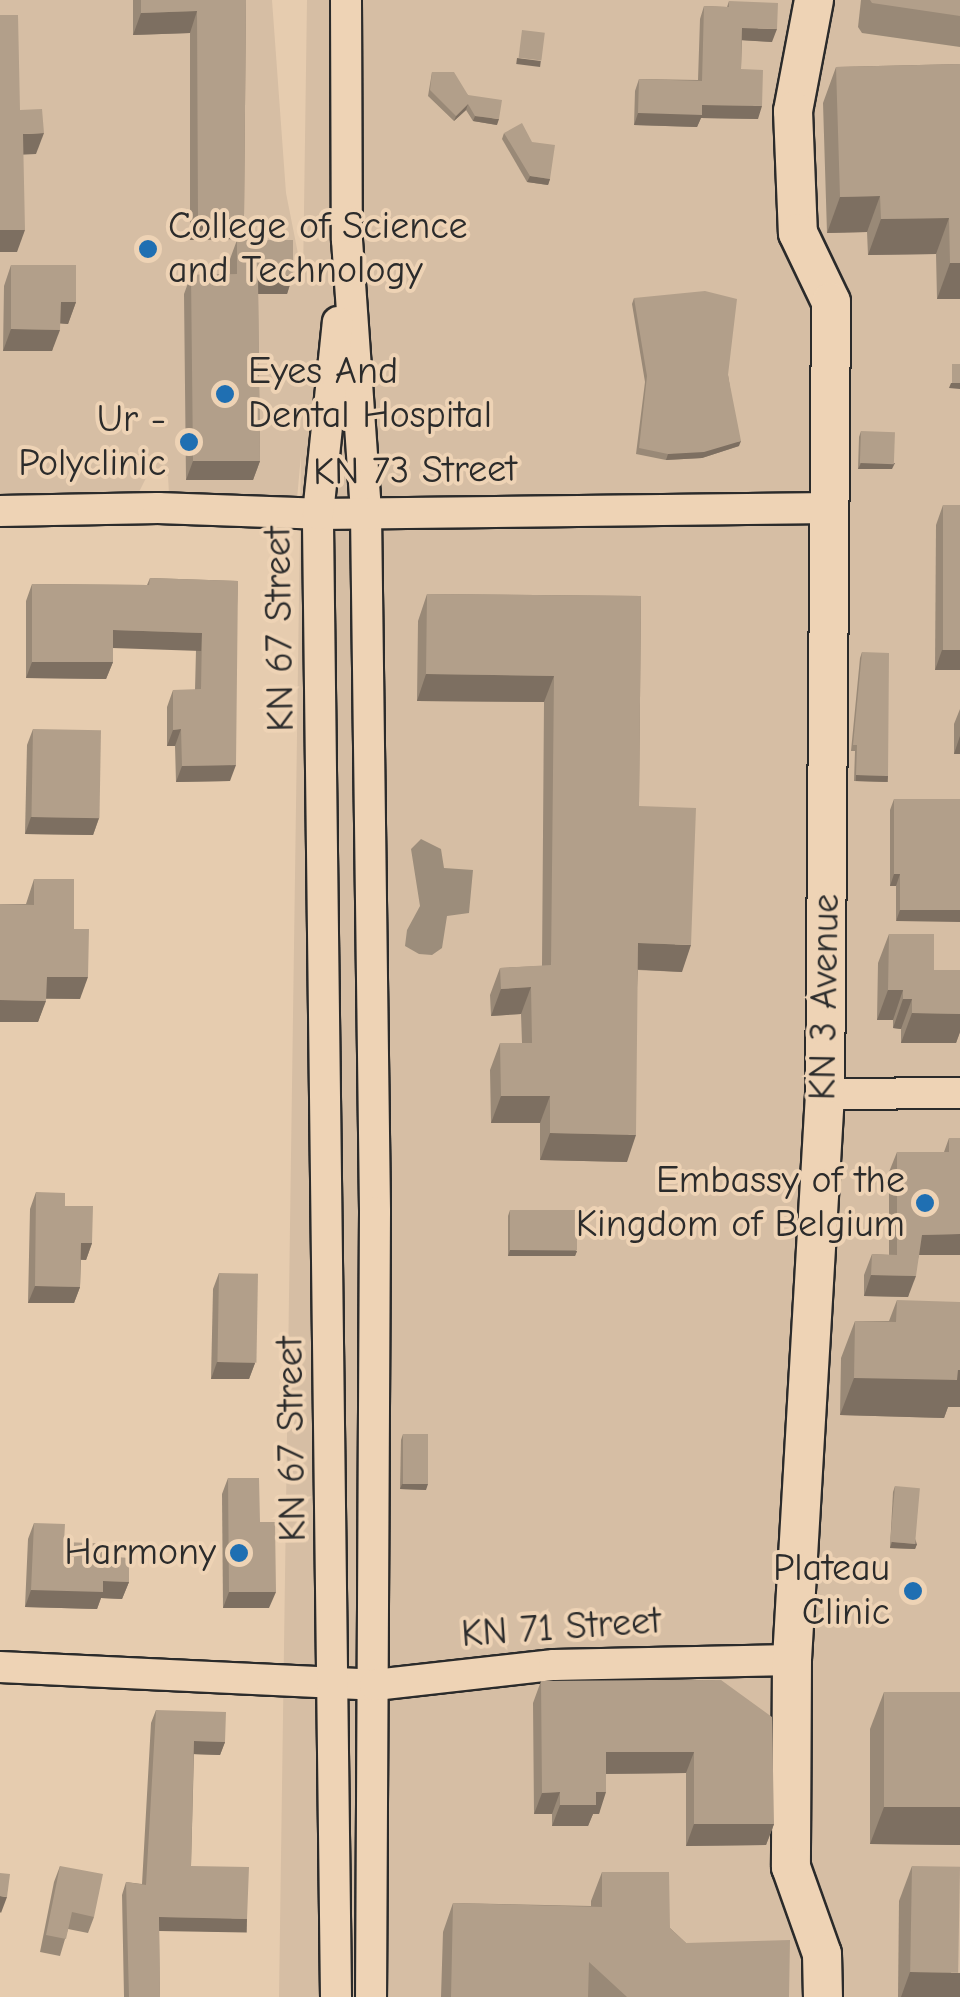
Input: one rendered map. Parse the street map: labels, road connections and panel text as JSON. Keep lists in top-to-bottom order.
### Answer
{
  "streets": {
    "main road": ["KN 3 Avenue"],
    "street": ["KN 73 Street", "KN 67 Street", "KN 71 Street"]
  },
  "crossings": [
    ["KN 73 Street", "KN 67 Street"],
    ["KN 73 Street", "KN 3 Avenue"],
    ["KN 67 Street", "KN 71 Street"],
    ["KN 3 Avenue", "KN 71 Street"]
  ],
  "places": [
    "College of Science and Technology",
    "Eyes And Dental Hospital",
    "Ur - Polyclinic",
    "Embassy of the Kingdom of Belgium",
    "Harmony",
    "Plateau Clinic"
  ]
}
